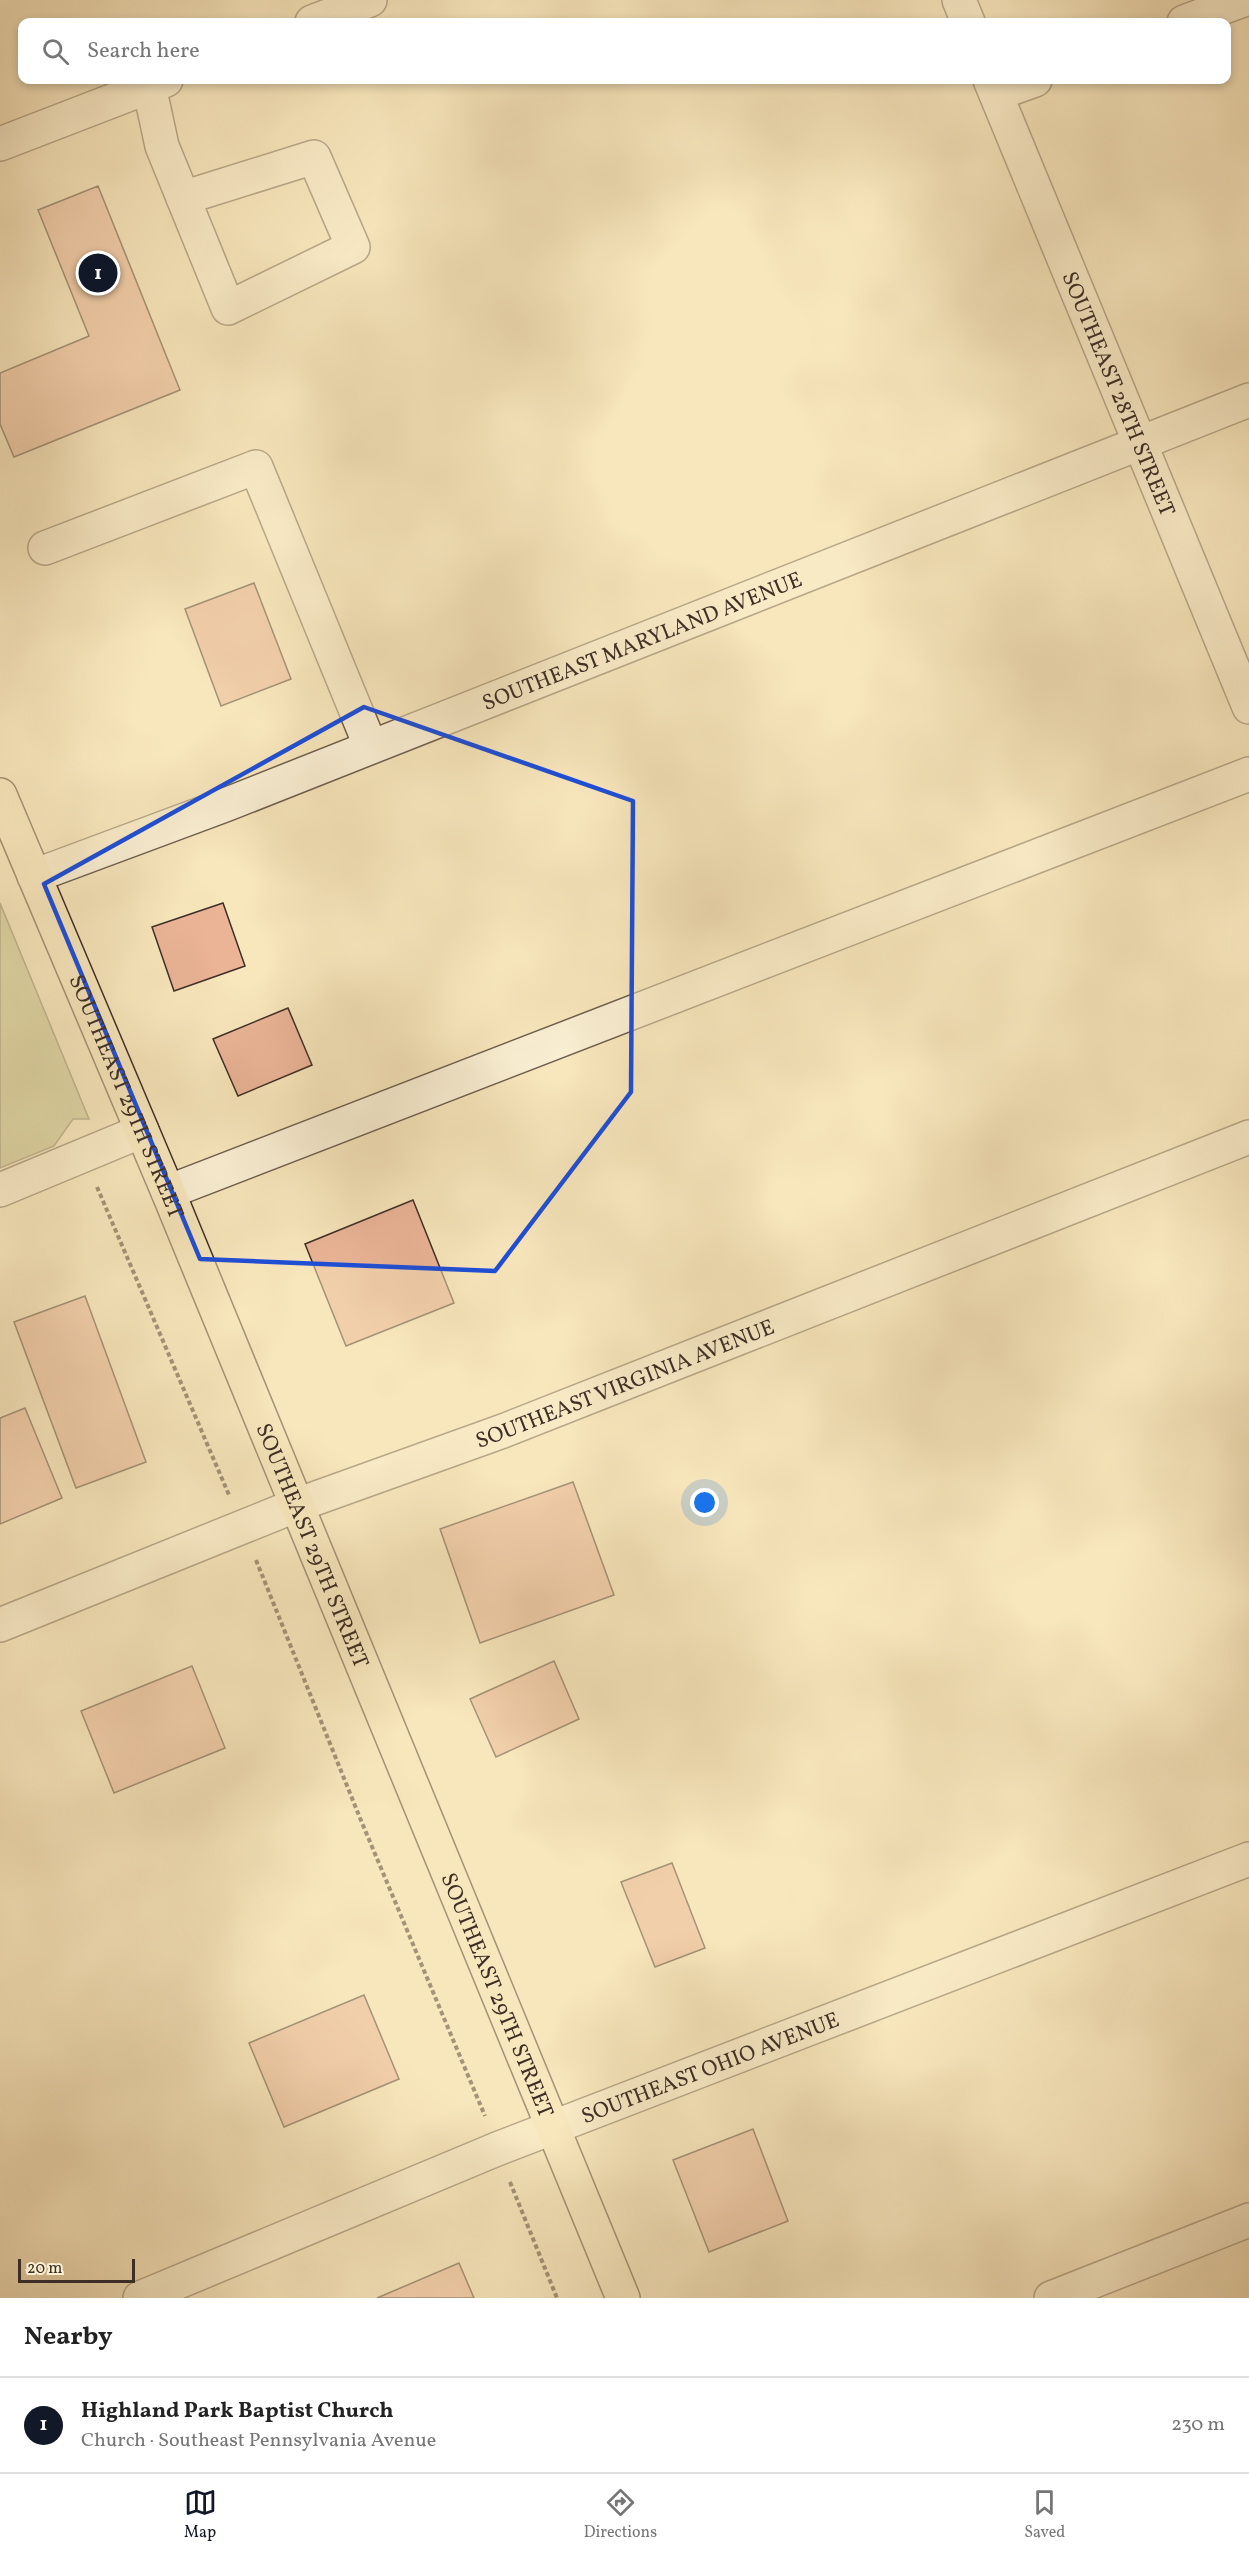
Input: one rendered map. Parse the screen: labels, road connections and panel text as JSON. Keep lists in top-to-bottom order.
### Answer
{
  "streets": {
    "main road": ["SOUTHEAST 29TH STREET"],
    "street": [
      "SOUTHEAST 28TH STREET",
      "SOUTHEAST MARYLAND AVENUE",
      "SOUTHEAST VIRGINIA AVENUE",
      "SOUTHEAST OHIO AVENUE"
    ]
  },
  "crossings": [
    ["SOUTHEAST 28TH STREET", "SOUTHEAST MARYLAND AVENUE"],
    ["SOUTHEAST MARYLAND AVENUE", "SOUTHEAST 29TH STREET"],
    ["SOUTHEAST 29TH STREET", "SOUTHEAST VIRGINIA AVENUE"],
    ["SOUTHEAST 29TH STREET", "SOUTHEAST OHIO AVENUE"]
  ],
  "scale_bar": "20 m",
  "page": {
    "search": "Search here",
    "pins": "1",
    "scale": "20 m",
    "heading": "Nearby",
    "list": [
      {
        "mark": "1",
        "name": "Highland Park Baptist Church",
        "note": "Church · Southeast Pennsylvania Avenue",
        "value": "230 m"
      }
    ],
    "nav": ["Map", "Directions", "Saved"]
  }
}
